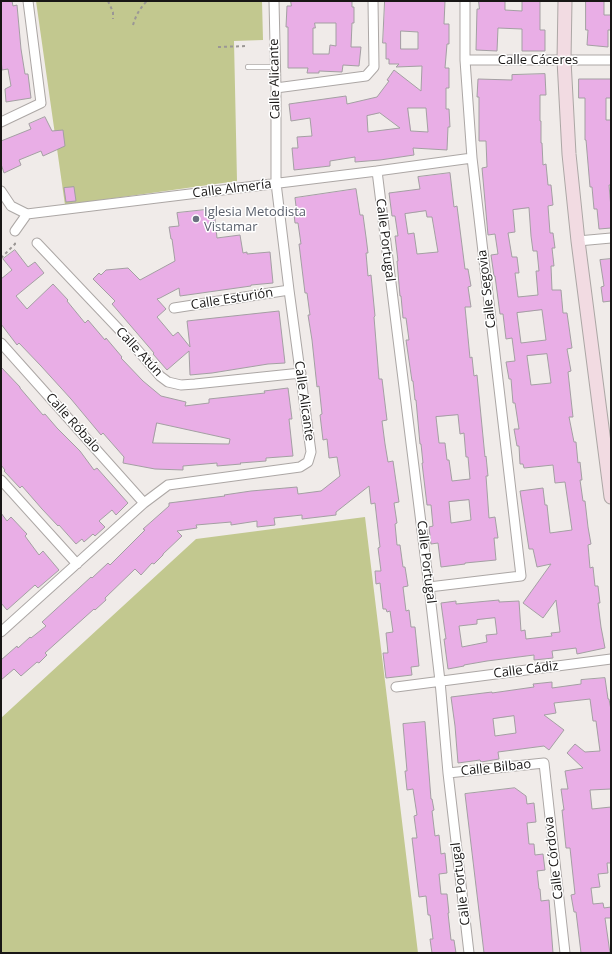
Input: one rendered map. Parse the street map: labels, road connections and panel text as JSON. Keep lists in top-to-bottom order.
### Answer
{
  "streets": {
    "street": [
      "Calle Cáceres",
      "Calle Alicante",
      "Calle Almería",
      "Calle Portugal",
      "Calle Segovia",
      "Calle Esturión",
      "Calle Atún",
      "Calle Róbalo",
      "Calle Cádiz",
      "Calle Bilbao",
      "Calle Córdova"
    ]
  },
  "crossings": [
    ["Calle Cáceres", "Calle Segovia"],
    ["Calle Alicante", "Calle Almería"],
    ["Calle Alicante", "Calle Esturión"],
    ["Calle Alicante", "Calle Atún"],
    ["Calle Alicante", "Calle Róbalo"],
    ["Calle Almería", "Calle Portugal"],
    ["Calle Almería", "Calle Segovia"],
    ["Calle Portugal", "Calle Segovia"],
    ["Calle Portugal", "Calle Cádiz"],
    ["Calle Portugal", "Calle Bilbao"],
    ["Calle Bilbao", "Calle Córdova"]
  ],
  "places": ["Iglesia Metodista Vistamar"]
}
